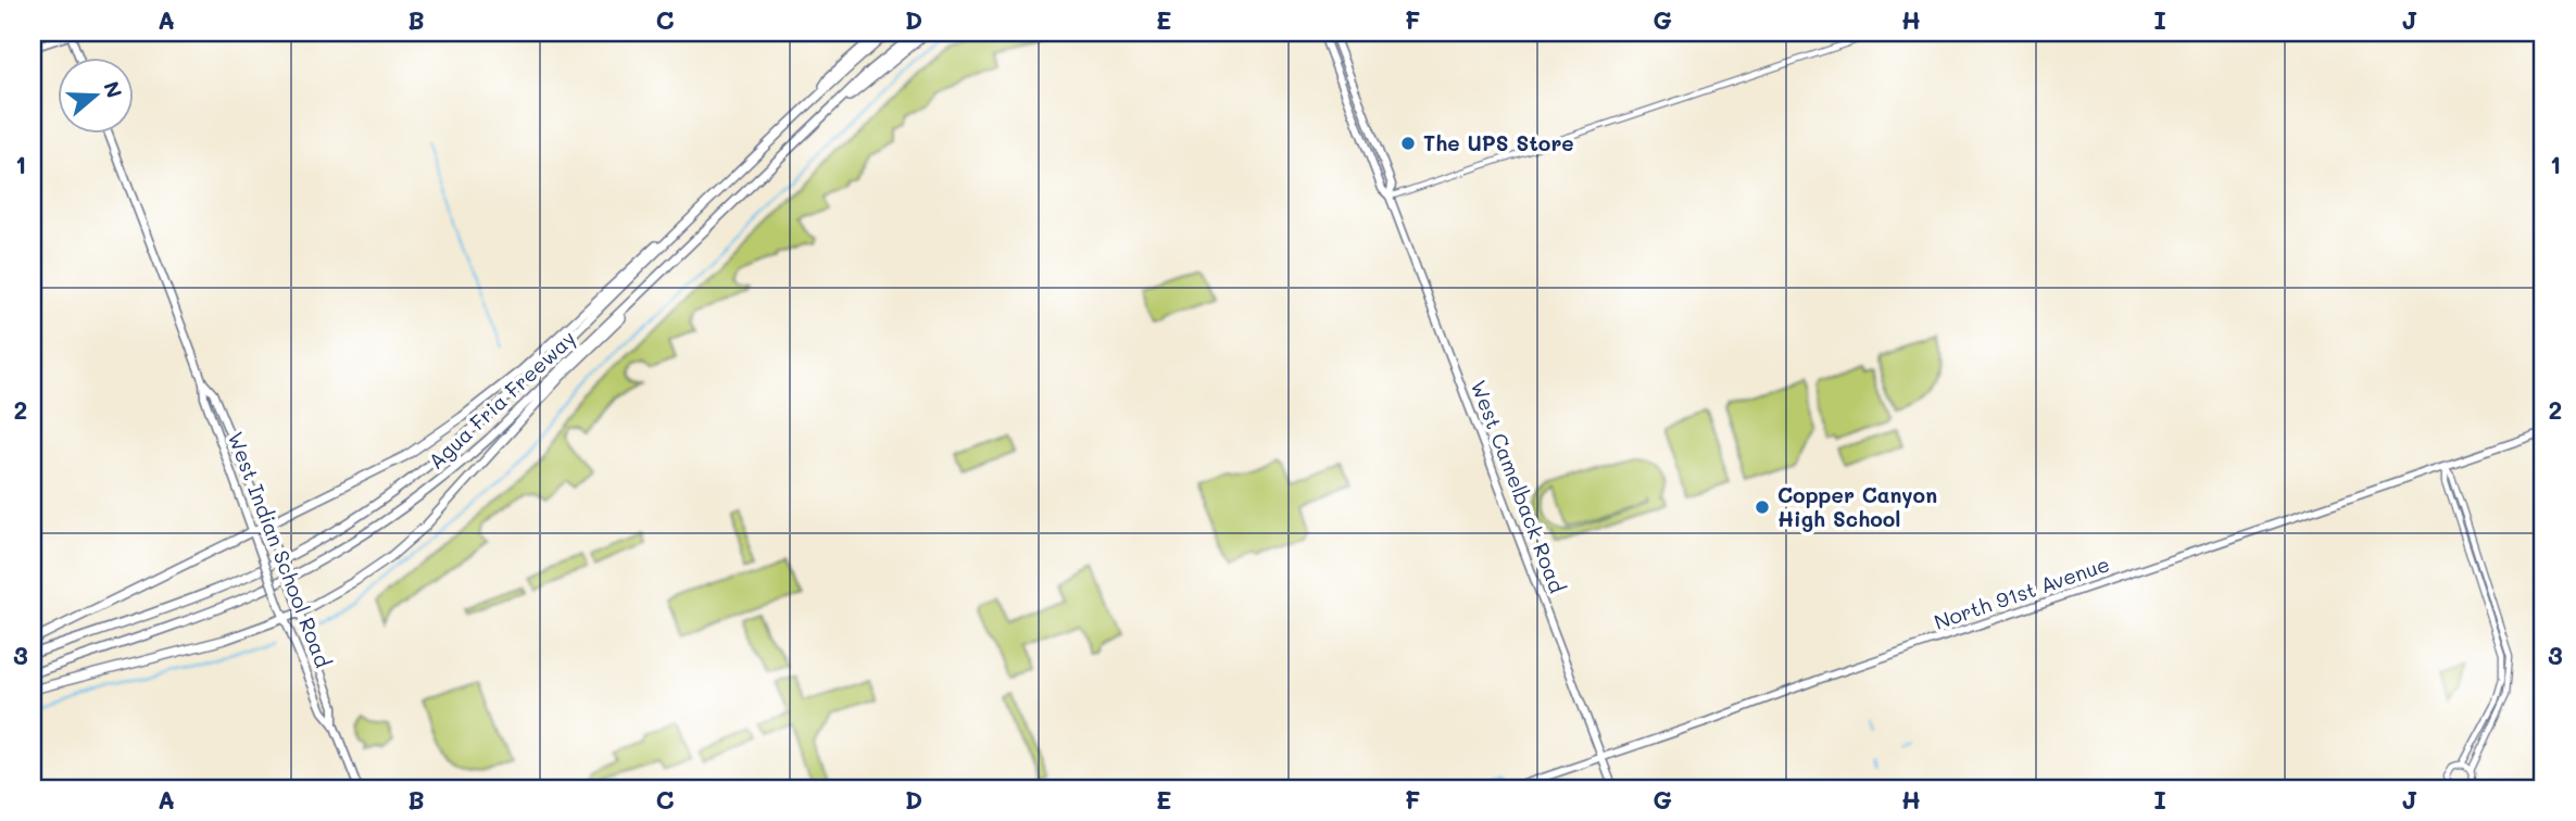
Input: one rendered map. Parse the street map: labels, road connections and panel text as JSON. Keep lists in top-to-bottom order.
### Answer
{
  "streets": {
    "highway": ["Agua Fria Freeway"],
    "main road": ["West Camelback Road", "West Indian School Road", "North 91st Avenue"]
  },
  "crossings": [
    ["West Camelback Road", "North 91st Avenue"]
  ],
  "places": ["The UPS Store", "Copper Canyon High School"],
  "north": "right",
  "grid": {
    "columns": [
      "A",
      "B",
      "C",
      "D",
      "E",
      "F",
      "G",
      "H",
      "I",
      "J"
    ],
    "rows": ["1", "2", "3"]
  }
}
